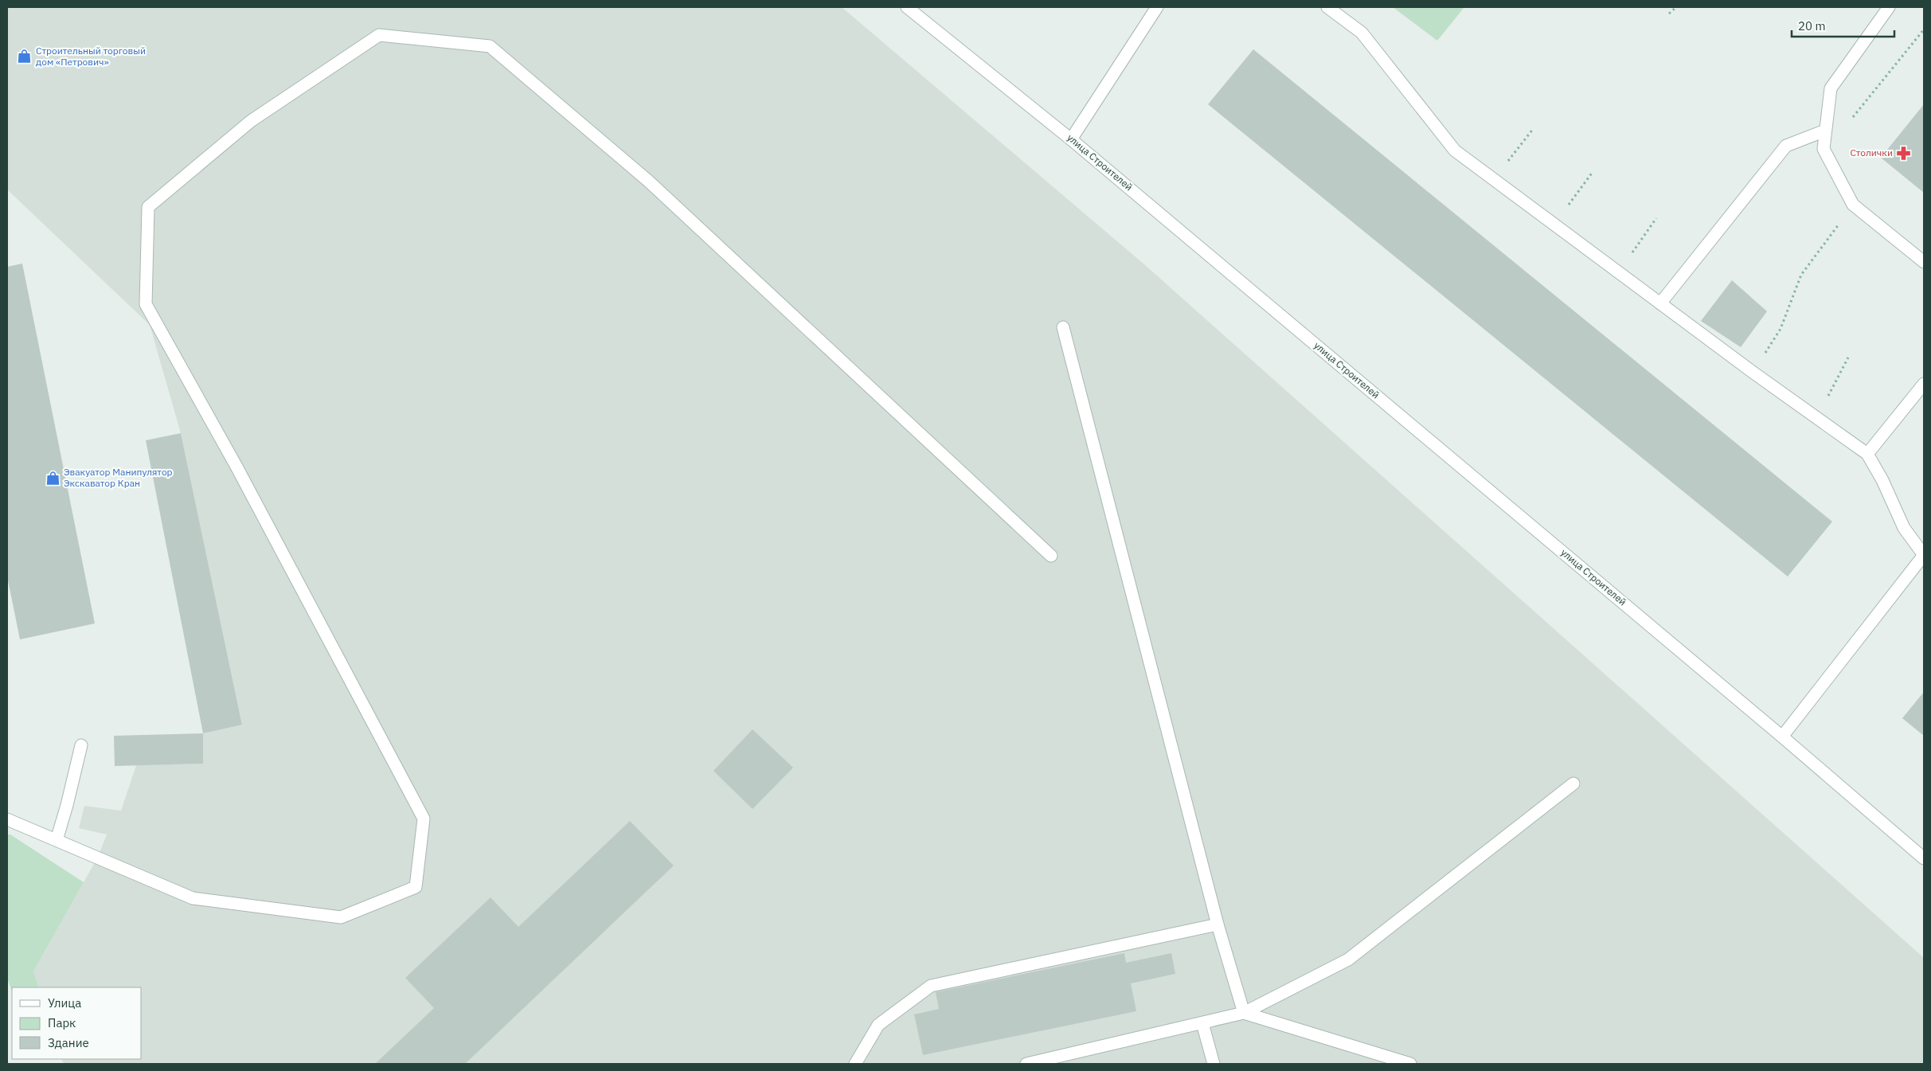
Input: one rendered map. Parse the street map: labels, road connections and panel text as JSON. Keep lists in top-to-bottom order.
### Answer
{
  "streets": {
    "street": ["улица Строителей"]
  },
  "places": {
    "shop": ["Строительный торговый дом «Петрович»", "Эвакуатор Манипулятор Экскаватор Кран"],
    "pharmacy": ["Столички"]
  },
  "legend": ["Улица", "Парк", "Здание"],
  "scale_bar": "20 m"
}
